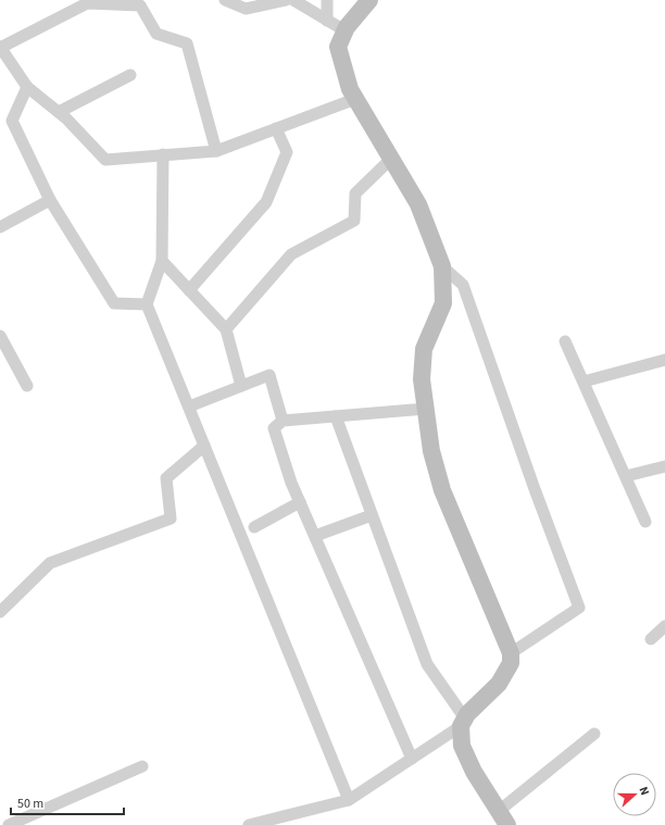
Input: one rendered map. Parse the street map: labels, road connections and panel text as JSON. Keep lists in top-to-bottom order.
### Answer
{
  "scale_bar": "50 m",
  "north": "right"
}
